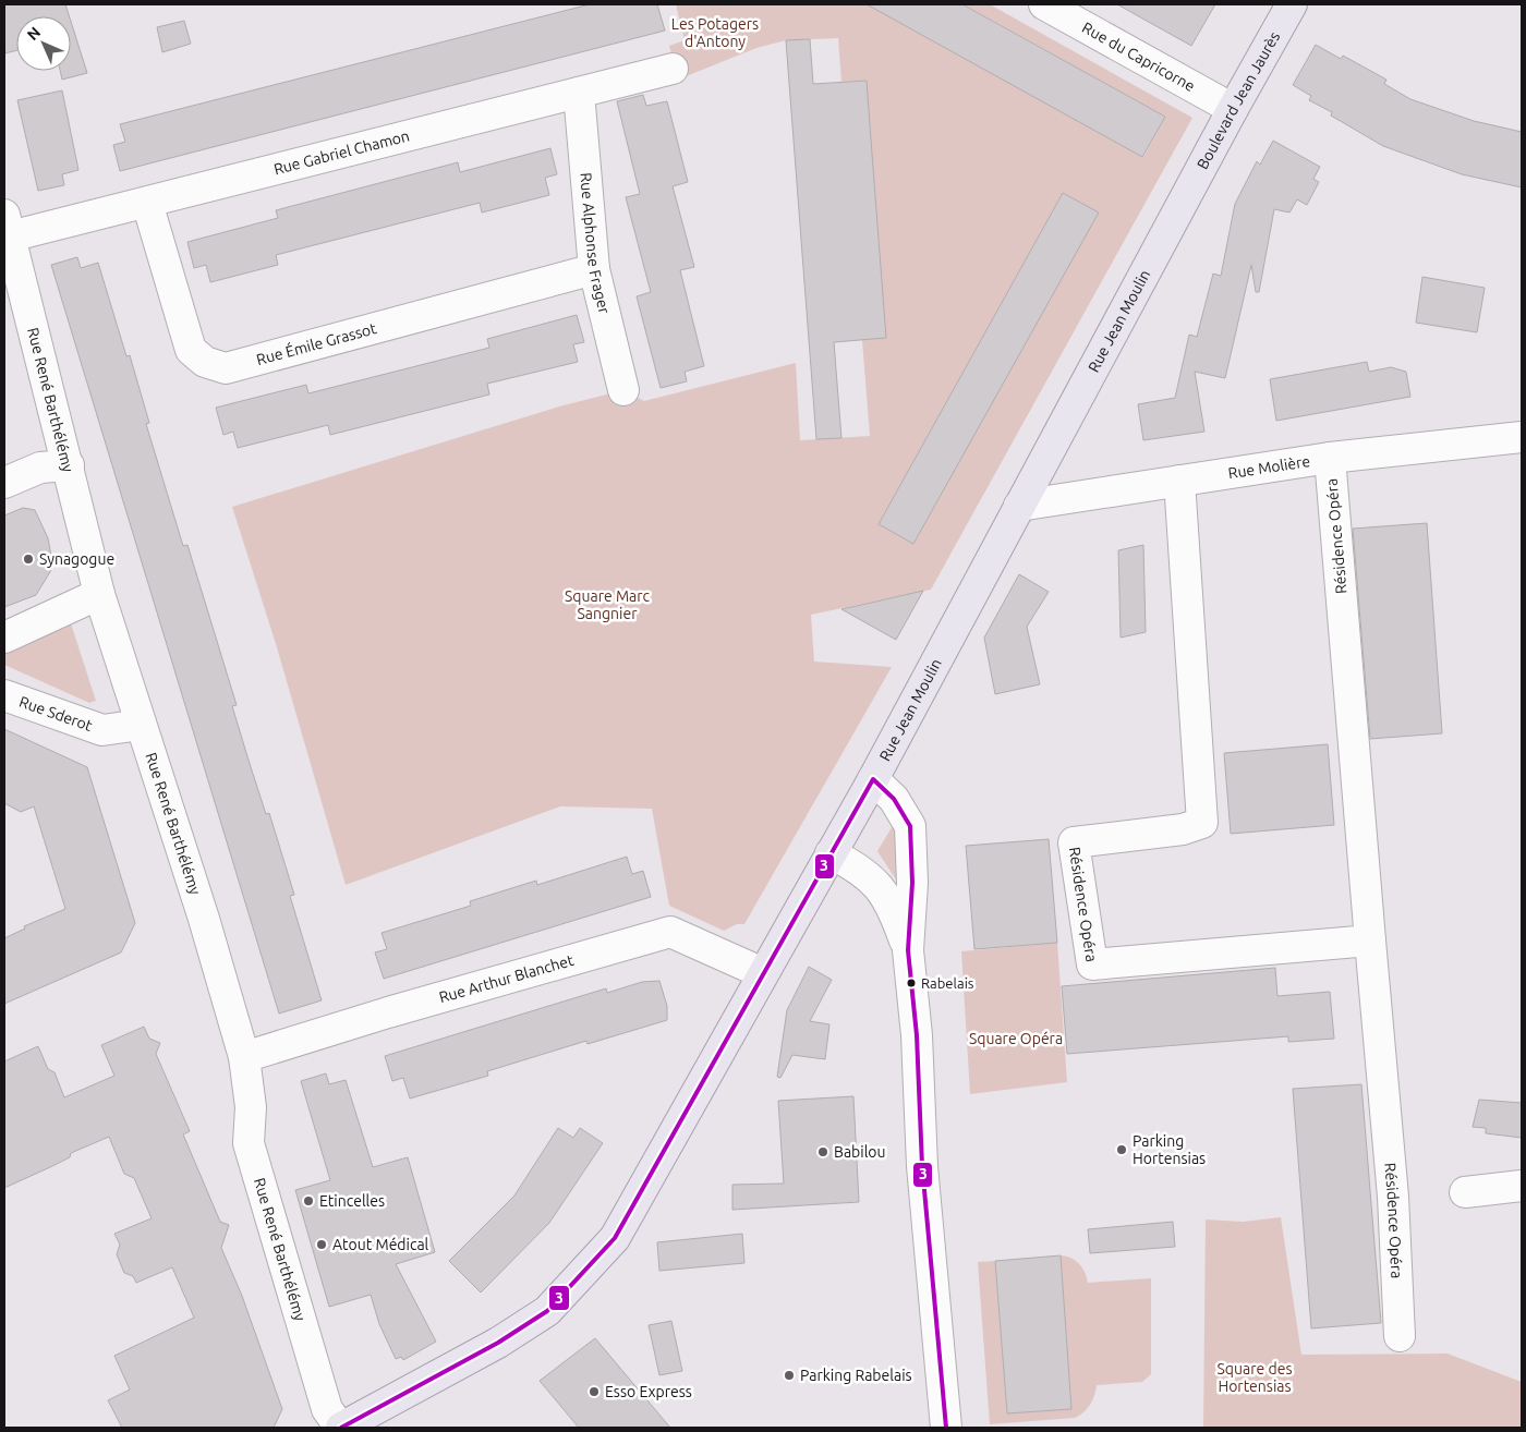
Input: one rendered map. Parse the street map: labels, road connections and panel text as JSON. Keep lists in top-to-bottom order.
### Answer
{
  "streets": {
    "main road": ["Boulevard Jean Jaurès", "Rue Jean Moulin"],
    "street": [
      "Rue du Capricorne",
      "Rue Gabriel Chamon",
      "Rue Alphonse Frager",
      "Rue Émile Grassot",
      "Rue René Barthélémy",
      "Rue Molière",
      "Résidence Opéra",
      "Rue Sderot",
      "Rue Arthur Blanchet"
    ]
  },
  "crossings": [
    ["Rue du Capricorne", "Boulevard Jean Jaurès"],
    ["Boulevard Jean Jaurès", "Rue Jean Moulin"],
    ["Rue Gabriel Chamon", "Rue Alphonse Frager"],
    ["Rue Gabriel Chamon", "Rue Émile Grassot"],
    ["Rue Gabriel Chamon", "Rue René Barthélémy"],
    ["Rue Alphonse Frager", "Rue Émile Grassot"],
    ["Rue Jean Moulin", "Rue René Barthélémy"],
    ["Rue Jean Moulin", "Rue Molière"],
    ["Rue Jean Moulin", "Rue Arthur Blanchet"],
    ["Rue René Barthélémy", "Rue Sderot"],
    ["Rue René Barthélémy", "Rue Arthur Blanchet"],
    ["Rue Molière", "Résidence Opéra"]
  ],
  "parks": [
    "Les Potagers d'Antony",
    "Square Marc Sangnier",
    "Square Opéra",
    "Square des Hortensias"
  ],
  "places": [
    "Synagogue",
    "Rabelais",
    "Parking Hortensias",
    "Babilou",
    "Etincelles",
    "Atout Médical",
    "Parking Rabelais",
    "Esso Express"
  ],
  "lines": ["transit line 3"],
  "north": "top left"
}
